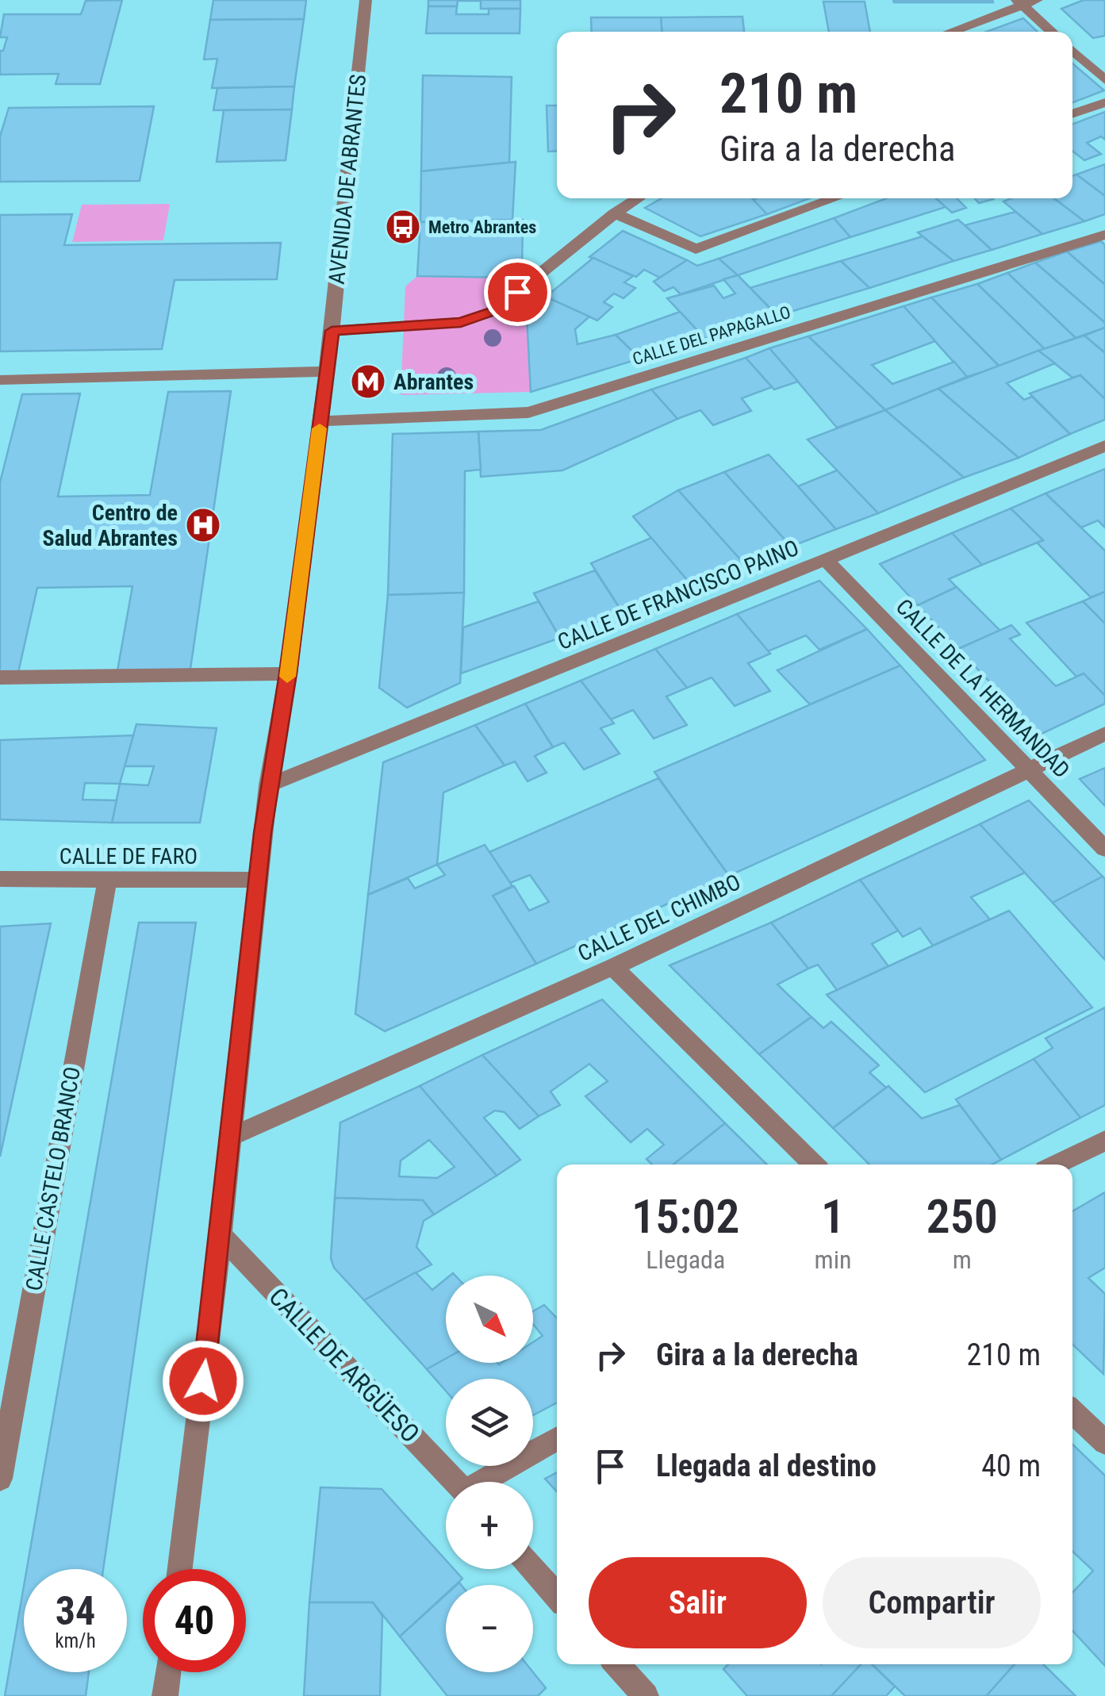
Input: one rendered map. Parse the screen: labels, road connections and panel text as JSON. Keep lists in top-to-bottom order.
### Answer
{
  "streets": {
    "street": [
      "AVENIDA DE ABRANTES",
      "CALLE DEL PAPAGALLO",
      "CALLE DE FRANCISCO PAINO",
      "CALLE DE LA HERMANDAD",
      "CALLE DE FARO",
      "CALLE DEL CHIMBO",
      "CALLE CASTELO BRANCO",
      "CALLE DE ARGÜESO"
    ]
  },
  "crossings": [
    ["AVENIDA DE ABRANTES", "CALLE DEL PAPAGALLO"],
    ["AVENIDA DE ABRANTES", "CALLE DE FRANCISCO PAINO"],
    ["AVENIDA DE ABRANTES", "CALLE DE FARO"],
    ["AVENIDA DE ABRANTES", "CALLE DEL CHIMBO"],
    ["AVENIDA DE ABRANTES", "CALLE DE ARGÜESO"],
    ["CALLE DE FRANCISCO PAINO", "CALLE DE LA HERMANDAD"],
    ["CALLE DE LA HERMANDAD", "CALLE DEL CHIMBO"],
    ["CALLE DE FARO", "CALLE CASTELO BRANCO"]
  ],
  "places": {
    "bus stop": ["Metro Abrantes"],
    "metro station": ["Abrantes"],
    "hospital": ["Centro de Salud Abrantes"]
  },
  "north": "bottom right",
  "page": {
    "turn": ["210 m", "Gira a la derecha"],
    "eta": [
      "15:02",
      "Llegada",
      "1",
      "min",
      "250",
      "m"
    ],
    "map_buttons": ["+", "−"],
    "list": [
      {
        "name": "Gira a la derecha",
        "value": "210 m"
      },
      {
        "name": "Llegada al destino",
        "value": "40 m"
      }
    ],
    "buttons": ["Salir", "Compartir"],
    "speed": "34 km/h",
    "limit": "40"
  }
}
